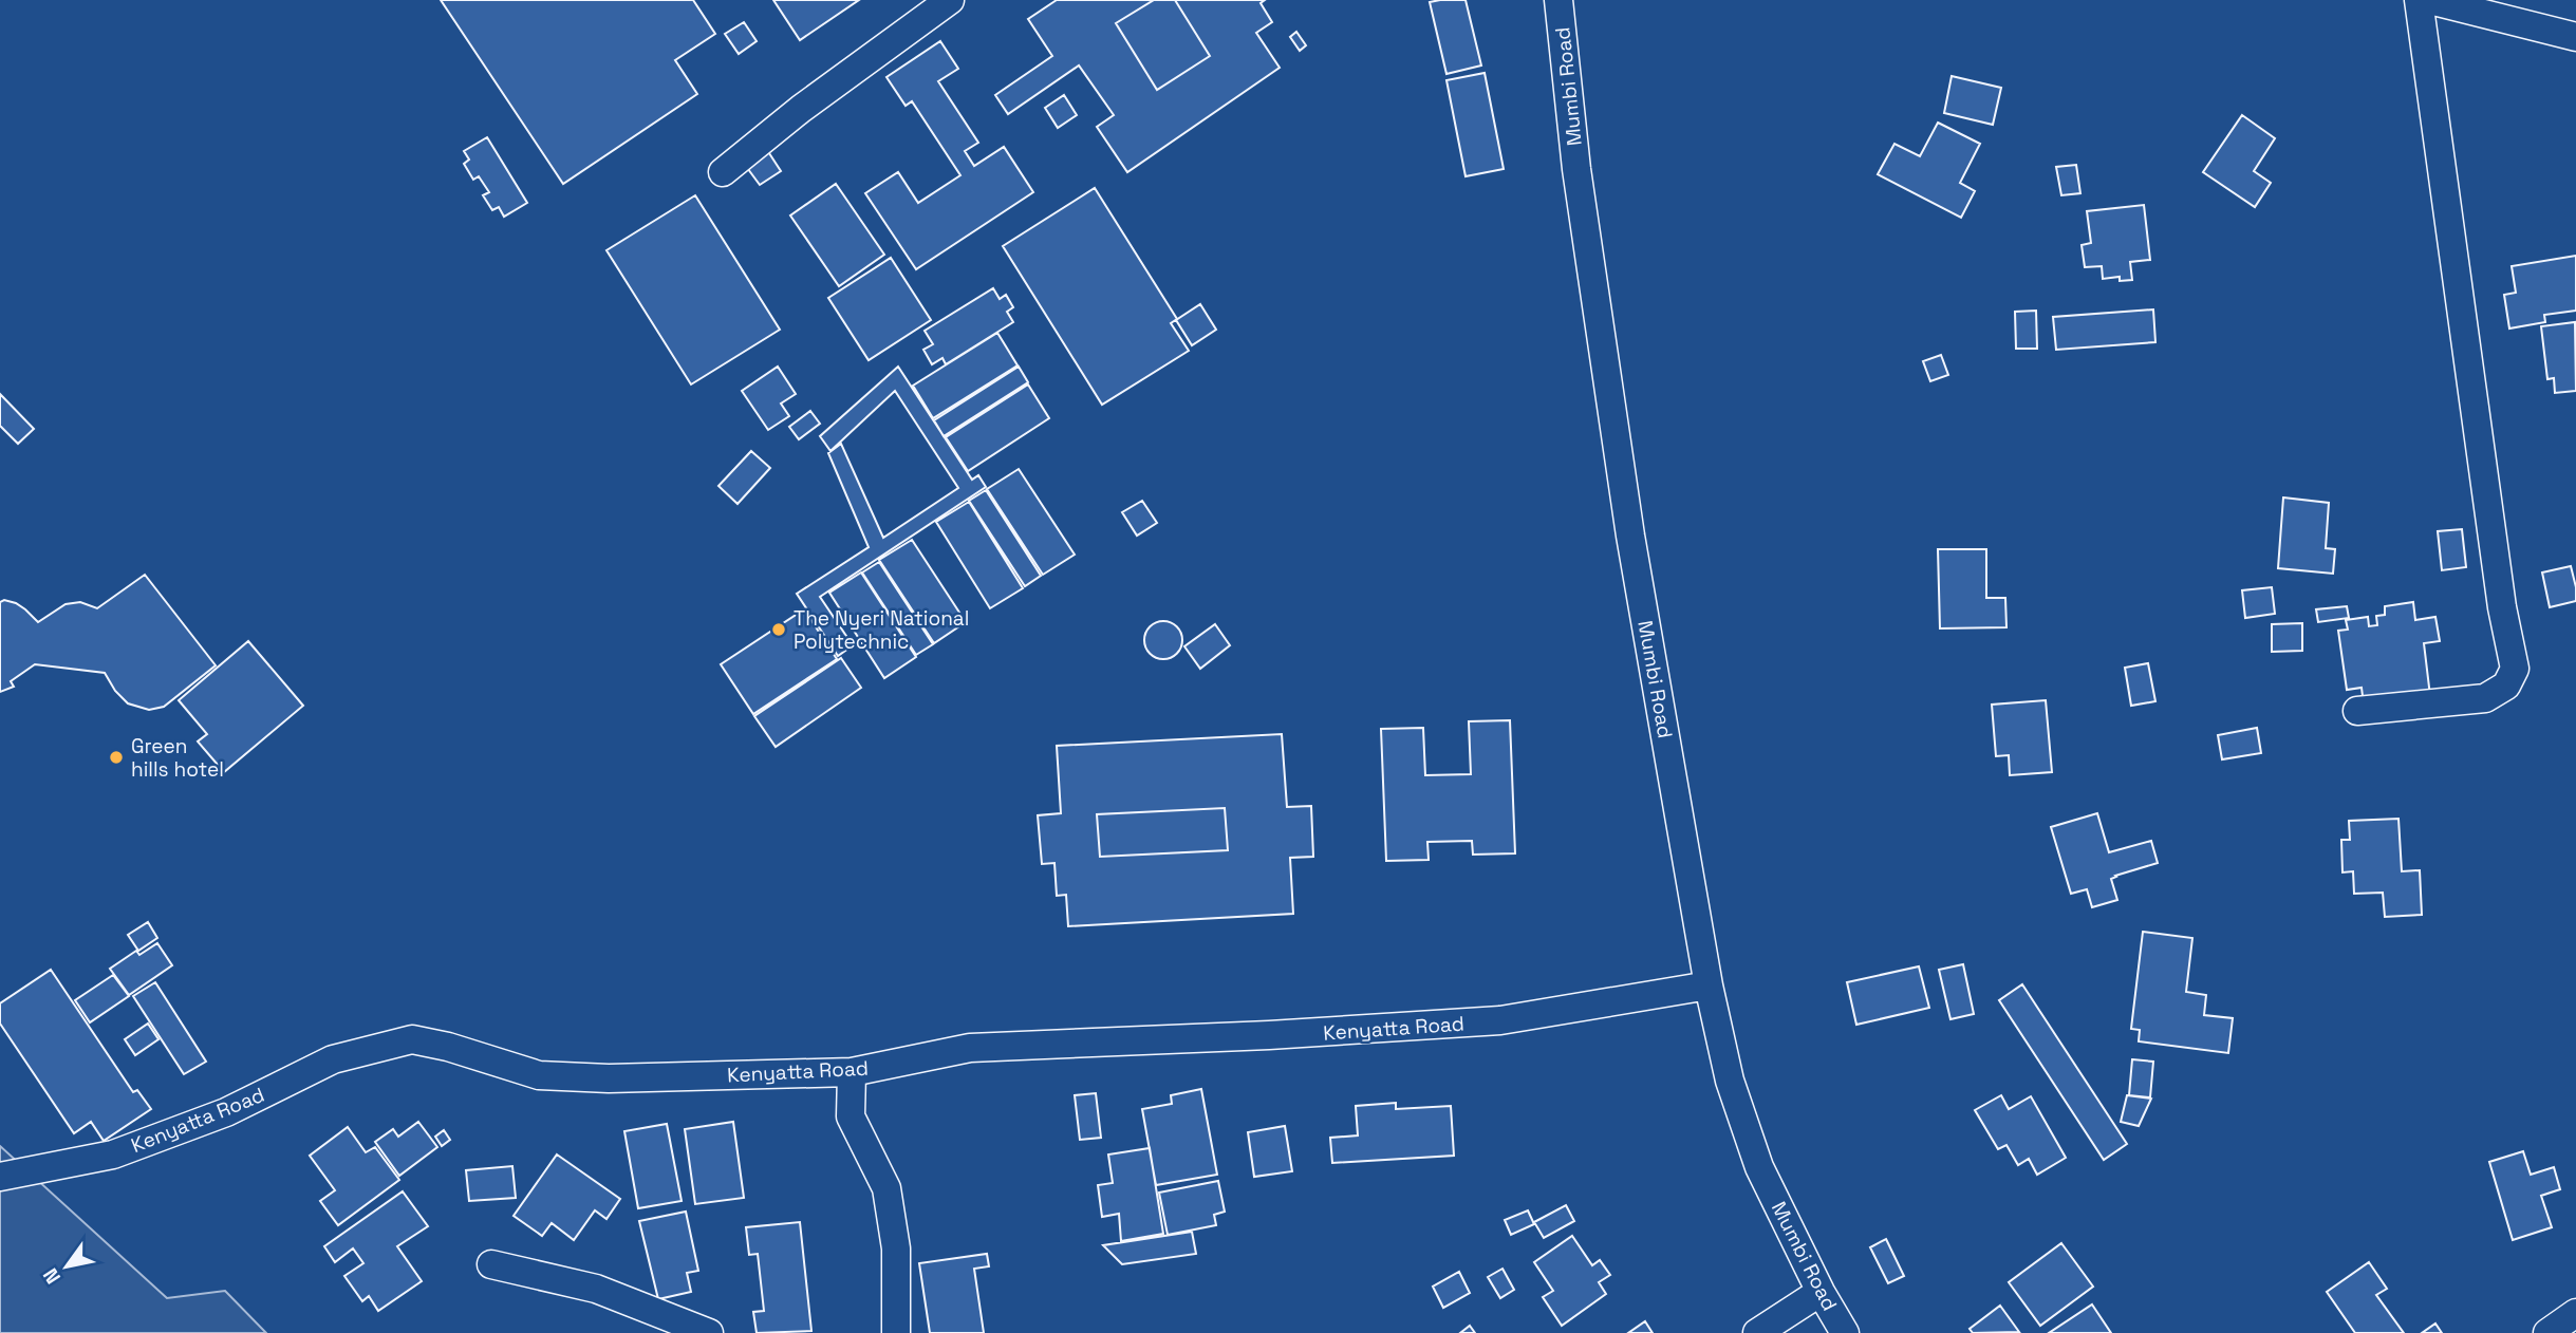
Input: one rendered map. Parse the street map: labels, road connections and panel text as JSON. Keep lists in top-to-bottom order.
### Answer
{
  "streets": {
    "street": ["Mumbi Road", "Kenyatta Road"]
  },
  "crossings": [
    ["Mumbi Road", "Kenyatta Road"]
  ],
  "places": ["The Nyeri National Polytechnic", "Green hills hotel"],
  "north": "bottom left"
}
